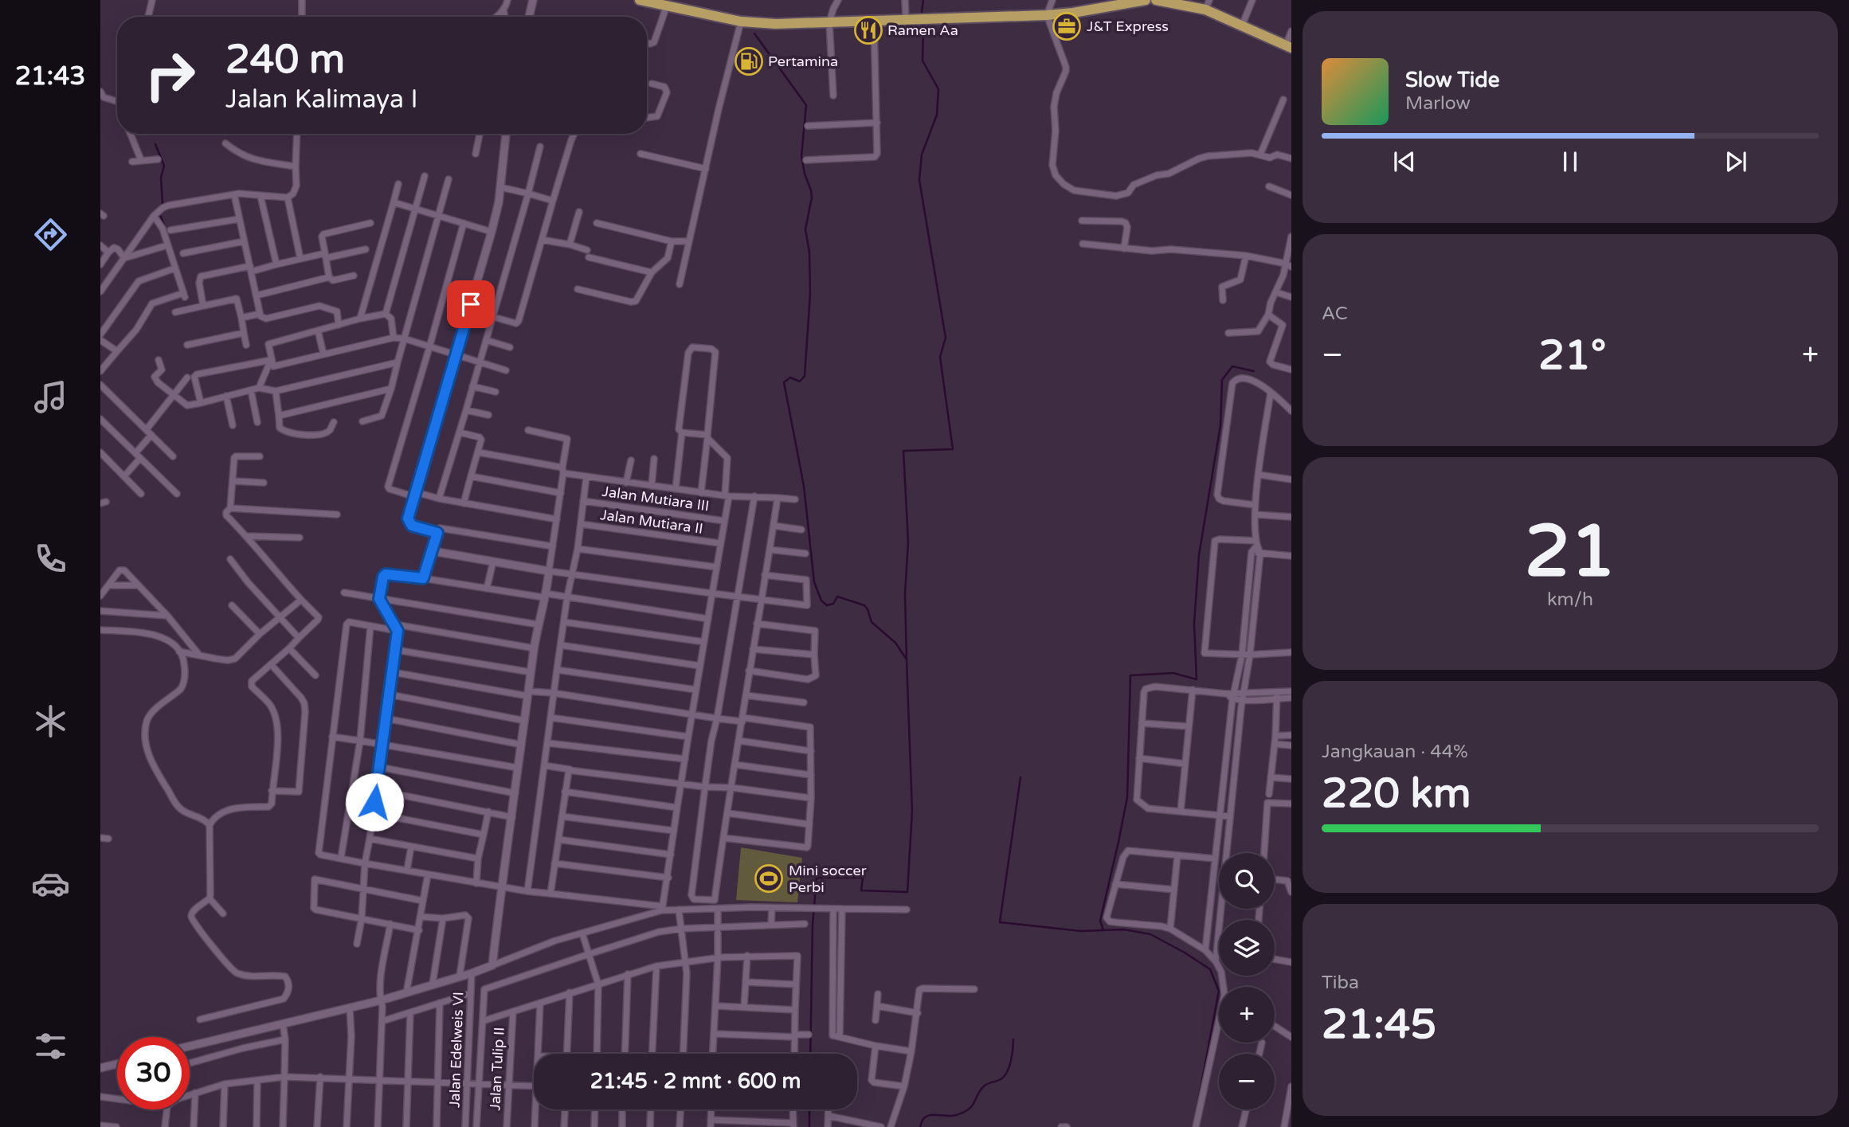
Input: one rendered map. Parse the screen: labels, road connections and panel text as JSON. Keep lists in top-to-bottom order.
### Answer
{
  "streets": {
    "street": [
      "Jalan Mutiara III",
      "Jalan Mutiara II",
      "Jalan Edelweis VI",
      "Jalan Tulip II"
    ]
  },
  "places": {
    "office": ["J&T Express"],
    "restaurant": ["Ramen Aa"],
    "fuel station": ["Pertamina"],
    "sports": ["Mini soccer Perbi"]
  },
  "page": {
    "tabs": "21:43",
    "turn": ["240 m", "Jalan Kalimaya I"],
    "song": ["Slow Tide", "Marlow"],
    "tile": [
      "AC",
      ["21", "km/h"],
      ["Jangkauan · 44%", "220 km"],
      ["Tiba", "21:45"]
    ],
    "heat": ["−", "21°", "+"],
    "map_buttons": ["+", "−"],
    "limit": "30",
    "trip": "21:45 · 2 mnt · 600 m"
  }
}
